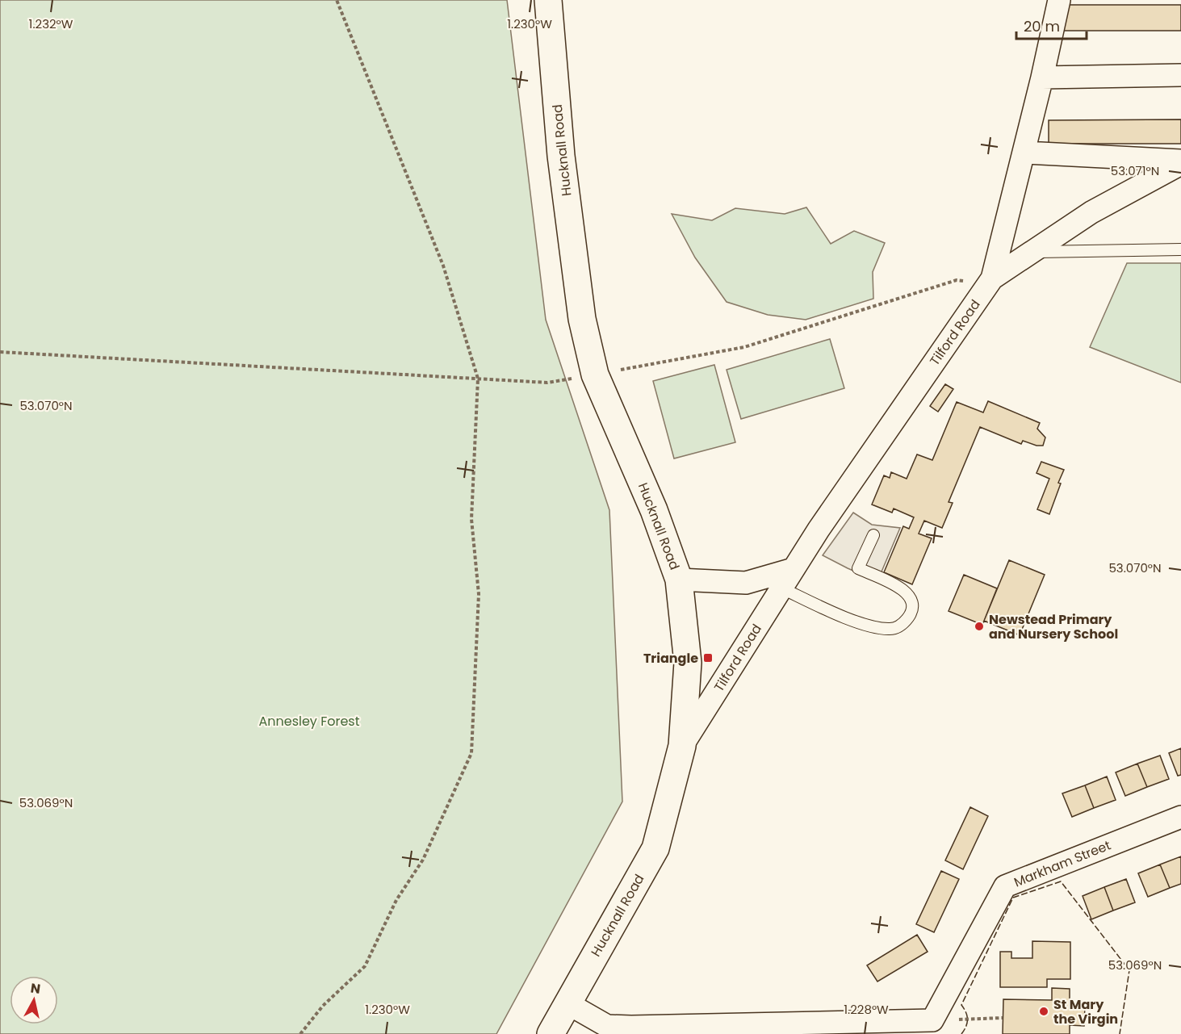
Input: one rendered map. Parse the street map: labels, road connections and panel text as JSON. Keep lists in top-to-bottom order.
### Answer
{
  "streets": {
    "street": ["Hucknall Road", "Tilford Road", "Markham Street"]
  },
  "crossings": [
    ["Hucknall Road", "Tilford Road"]
  ],
  "parks": ["Annesley Forest"],
  "places": {
    "other": ["Newstead Primary and Nursery School", "St Mary the Virgin"],
    "transit": ["Triangle"]
  },
  "scale_bar": "20 m",
  "north": "top",
  "coordinates": [
    "1.232°W",
    "1.230°W",
    "53.071°N",
    "53.070°N",
    "53.069°N",
    "1.228°W"
  ]
}
